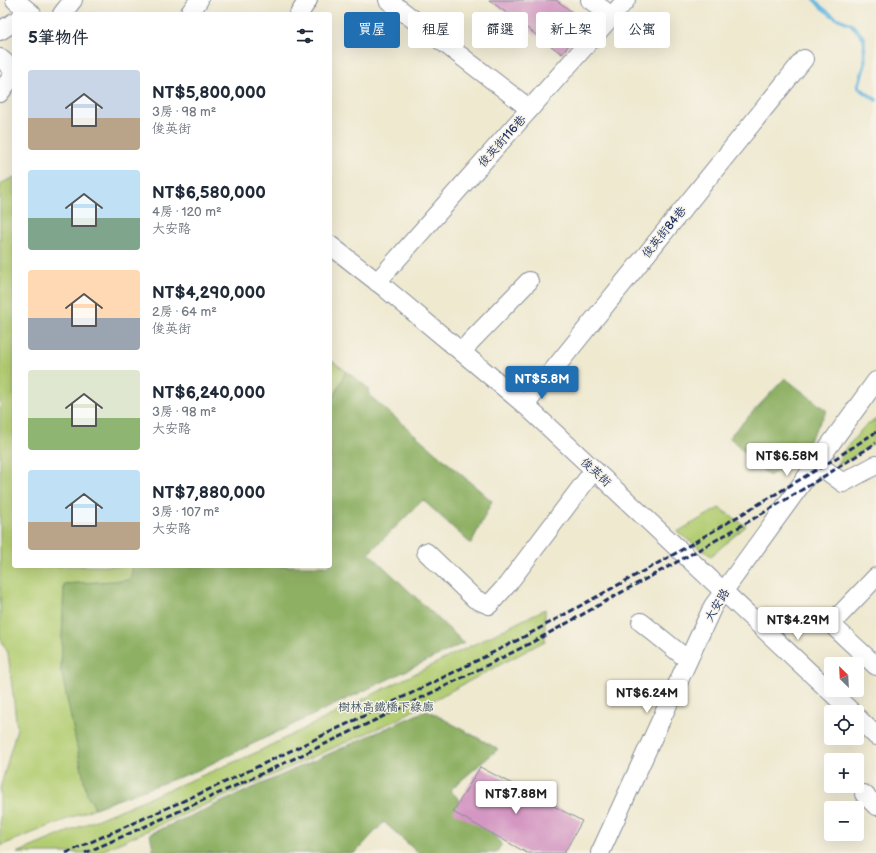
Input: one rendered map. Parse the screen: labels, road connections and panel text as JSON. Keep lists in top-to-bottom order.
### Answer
{
  "streets": {
    "street": [
      "俊英街116巷",
      "俊英街84巷",
      "俊英街",
      "大安路"
    ]
  },
  "crossings": [
    ["俊英街116巷", "俊英街"],
    ["俊英街84巷", "俊英街"],
    ["俊英街", "大安路"]
  ],
  "parks": ["樹林高鐵橋下綠廊"],
  "north": "top left",
  "page": {
    "chip": [
      "買屋",
      "租屋",
      "篩選",
      "新上架",
      "公寓"
    ],
    "heading": "5筆物件",
    "list": [
      {
        "name": "NT$5,800,000",
        "note": "3房 · 98 m² · 俊英街"
      },
      {
        "name": "NT$6,580,000",
        "note": "4房 · 120 m² · 大安路"
      },
      {
        "name": "NT$4,290,000",
        "note": "2房 · 64 m² · 俊英街"
      },
      {
        "name": "NT$6,240,000",
        "note": "3房 · 98 m² · 大安路"
      },
      {
        "name": "NT$7,880,000",
        "note": "3房 · 107 m² · 大安路"
      }
    ],
    "price": [
      "NT$5.8M",
      "NT$6.58M",
      "NT$4.29M",
      "NT$6.24M",
      "NT$7.88M"
    ],
    "map_buttons": ["+", "−"]
  }
}
